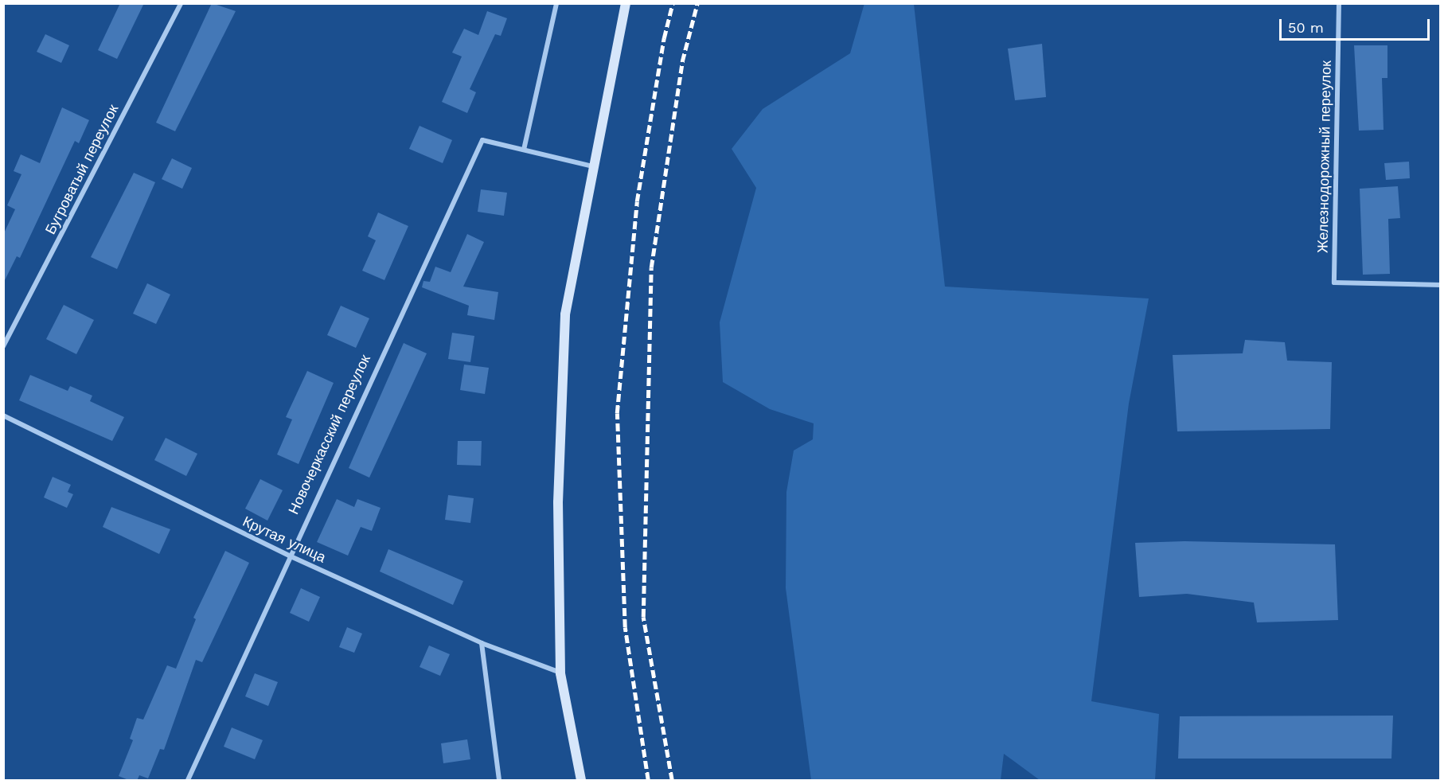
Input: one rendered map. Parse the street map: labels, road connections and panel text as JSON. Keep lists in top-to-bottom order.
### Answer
{
  "streets": {
    "street": [
      "Железнодорожный переулок",
      "Бугроватый переулок",
      "Новочеркасский переулок",
      "Крутая улица"
    ]
  },
  "crossings": [
    ["Новочеркасский переулок", "Крутая улица"]
  ],
  "scale_bar": "50 m"
}
